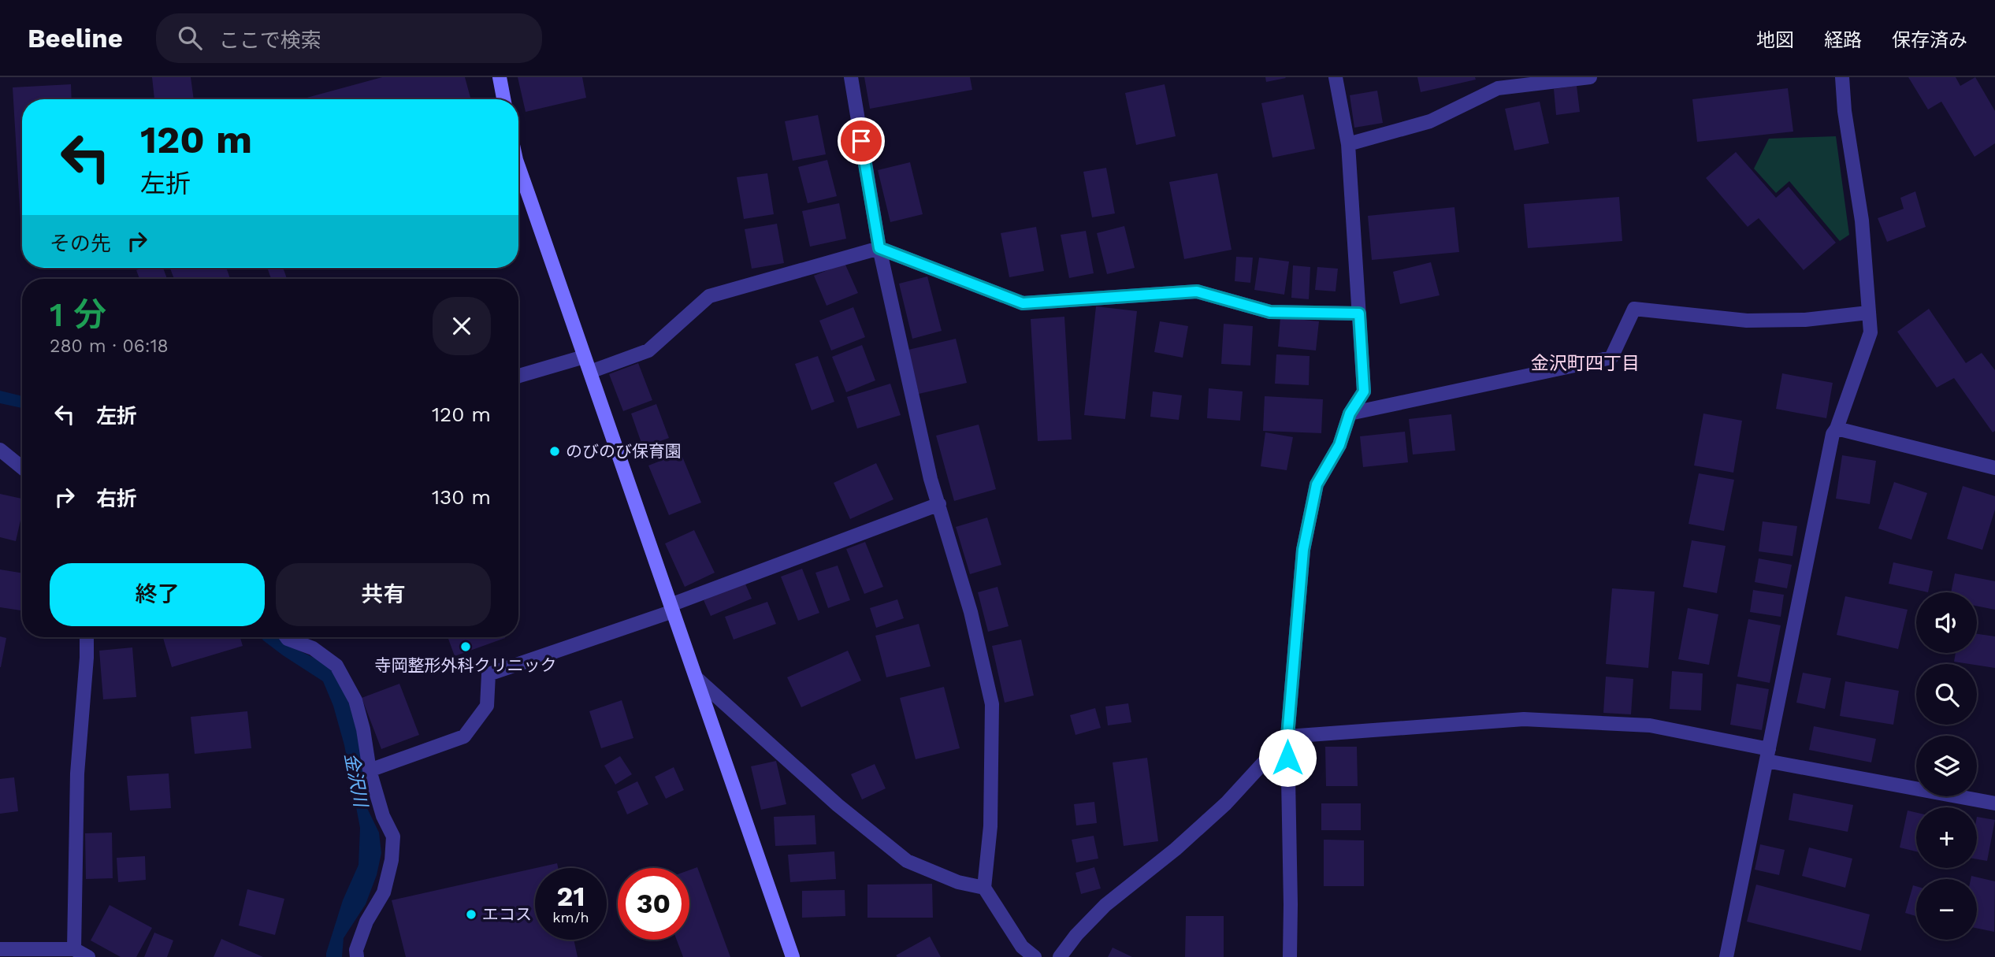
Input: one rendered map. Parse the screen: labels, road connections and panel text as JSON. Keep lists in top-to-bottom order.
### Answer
{
  "districts": ["金沢町四丁目"],
  "water": ["金沢川"],
  "places": ["のびのび保育園", "寺岡整形外科クリニック", "エコス"],
  "page": {
    "header": "Beeline",
    "search": "ここで検索",
    "nav": ["地図", "経路", "保存済み"],
    "turn": ["120 m", "左折"],
    "then": "その先",
    "heading": ["1 分", "280 m · 06:18"],
    "list": [
      {
        "name": "左折",
        "value": "120 m"
      },
      {
        "name": "右折",
        "value": "130 m"
      }
    ],
    "buttons": ["終了", "共有"],
    "map_buttons": ["+", "−"],
    "speed": "21 km/h",
    "limit": "30"
  }
}
